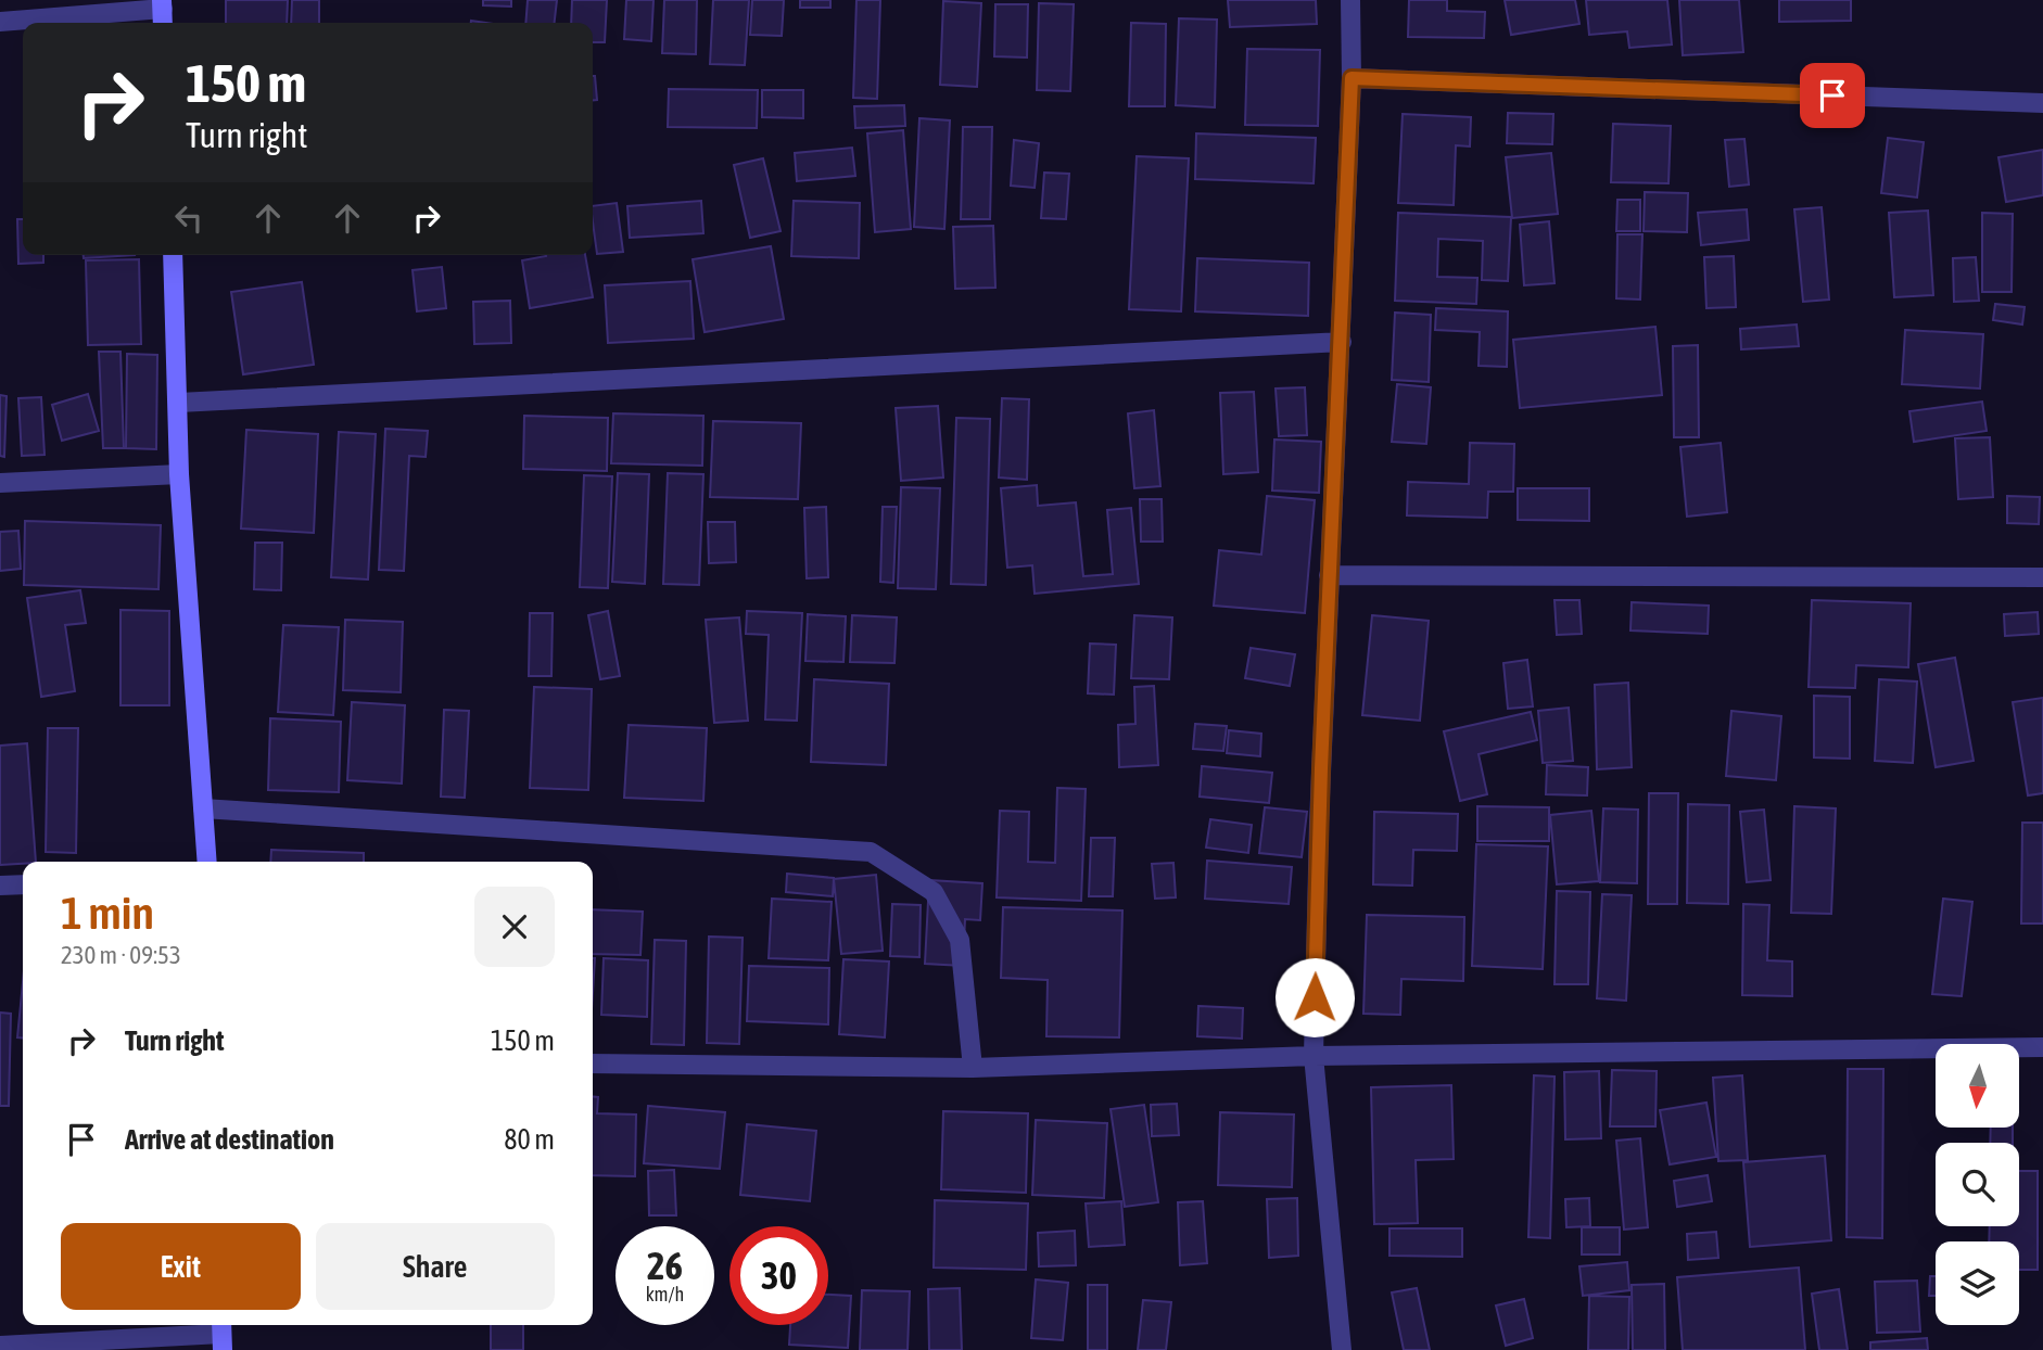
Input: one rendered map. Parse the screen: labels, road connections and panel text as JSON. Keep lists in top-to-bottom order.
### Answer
{
  "north": "bottom",
  "page": {
    "turn": ["150 m", "Turn right"],
    "heading": ["1 min", "230 m · 09:53"],
    "list": [
      {
        "name": "Turn right",
        "value": "150 m"
      },
      {
        "name": "Arrive at destination",
        "value": "80 m"
      }
    ],
    "buttons": ["Exit", "Share"],
    "speed": "26 km/h",
    "limit": "30"
  }
}
